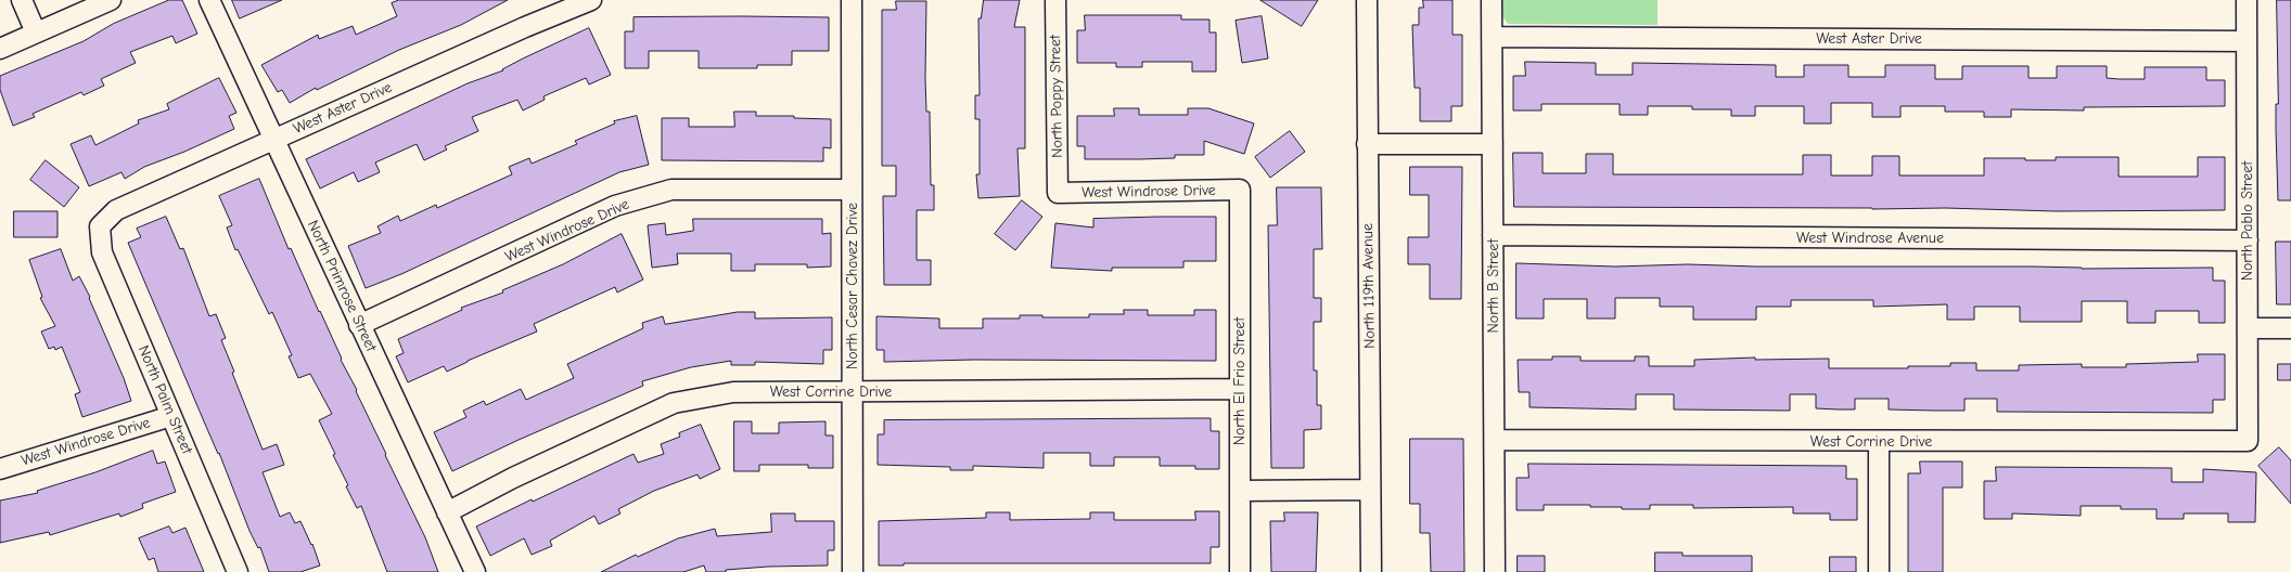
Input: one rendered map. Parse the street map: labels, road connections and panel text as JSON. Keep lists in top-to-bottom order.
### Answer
{
  "streets": {
    "street": [
      "West Aster Drive",
      "North Poppy Street",
      "West Windrose Drive",
      "North Pablo Street",
      "West Windrose Avenue",
      "North Primrose Street",
      "North Cesar Chavez Drive",
      "North 119th Avenue",
      "North B Street",
      "North El Frio Street",
      "West Corrine Drive",
      "North Palm Street"
    ]
  },
  "crossings": [
    ["West Aster Drive", "North Pablo Street"],
    ["West Aster Drive", "North Primrose Street"],
    ["West Aster Drive", "North B Street"],
    ["West Aster Drive", "North Palm Street"],
    ["North Poppy Street", "West Windrose Drive"],
    ["West Windrose Drive", "North Primrose Street"],
    ["West Windrose Drive", "North Cesar Chavez Drive"],
    ["West Windrose Drive", "North El Frio Street"],
    ["West Windrose Drive", "North Palm Street"],
    ["North Pablo Street", "West Windrose Avenue"],
    ["North Pablo Street", "West Corrine Drive"],
    ["West Windrose Avenue", "North B Street"],
    ["North Primrose Street", "West Corrine Drive"],
    ["North Cesar Chavez Drive", "West Corrine Drive"],
    ["North B Street", "West Corrine Drive"],
    ["North El Frio Street", "West Corrine Drive"]
  ]
}
